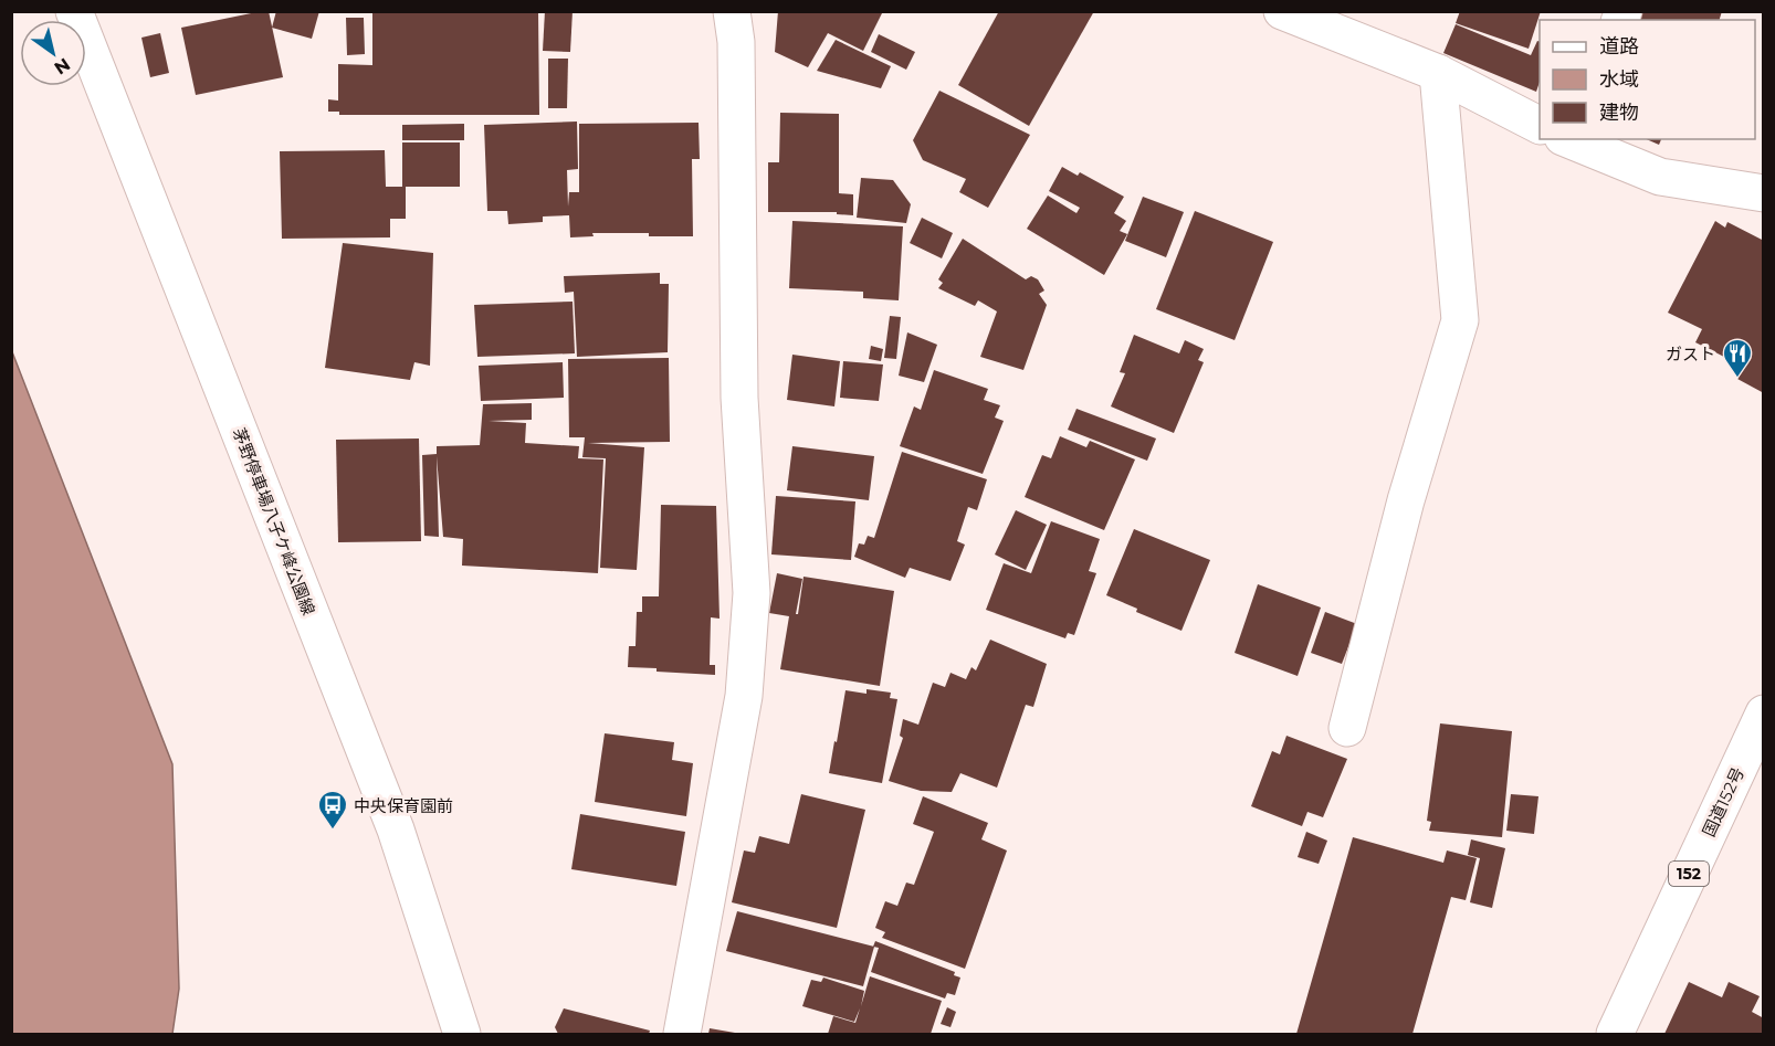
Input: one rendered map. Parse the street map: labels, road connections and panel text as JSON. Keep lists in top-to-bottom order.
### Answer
{
  "streets": {
    "main road": ["茅野停車場八子ケ峰公園線", "国道152号", "152"]
  },
  "places": {
    "restaurant": ["ガスト"],
    "bus stop": ["中央保育園前"]
  },
  "legend": ["道路", "水域", "建物"],
  "north": "bottom right"
}
